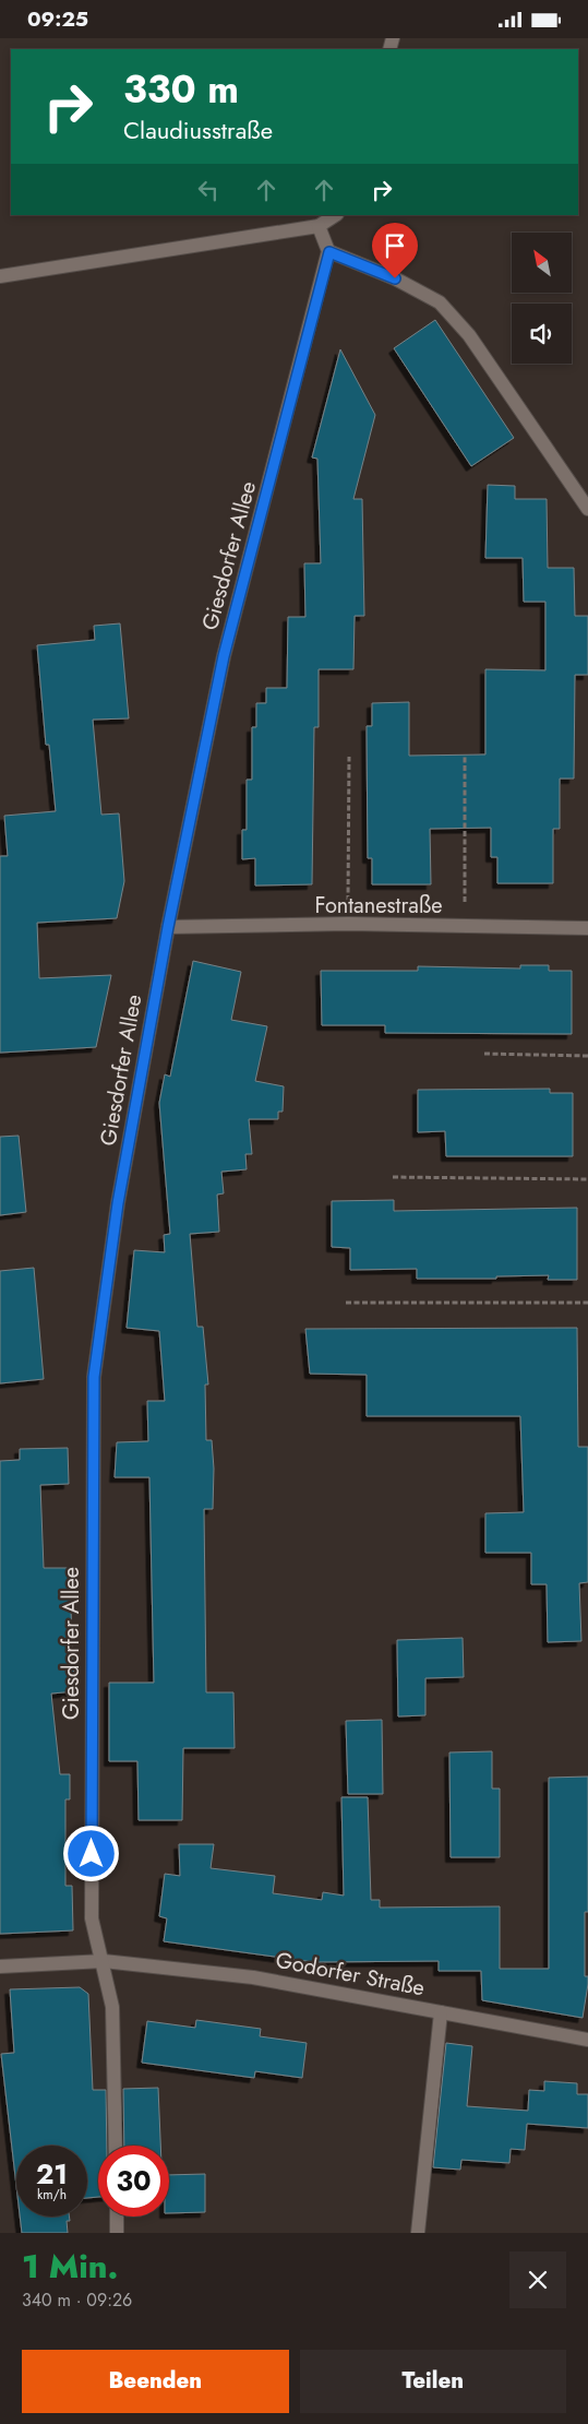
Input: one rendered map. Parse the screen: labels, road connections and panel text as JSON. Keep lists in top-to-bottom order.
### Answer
{
  "streets": {
    "street": ["Giesdorfer Allee", "Fontanestraße", "Godorfer Straße"]
  },
  "crossings": [
    ["Giesdorfer Allee", "Fontanestraße"],
    ["Giesdorfer Allee", "Godorfer Straße"]
  ],
  "north": "top left",
  "page": {
    "status": "09:25",
    "turn": ["330 m", "Claudiusstraße"],
    "speed": "21 km/h",
    "limit": "30",
    "heading": ["1 Min.", "340 m · 09:26"],
    "buttons": ["Beenden", "Teilen"]
  }
}
